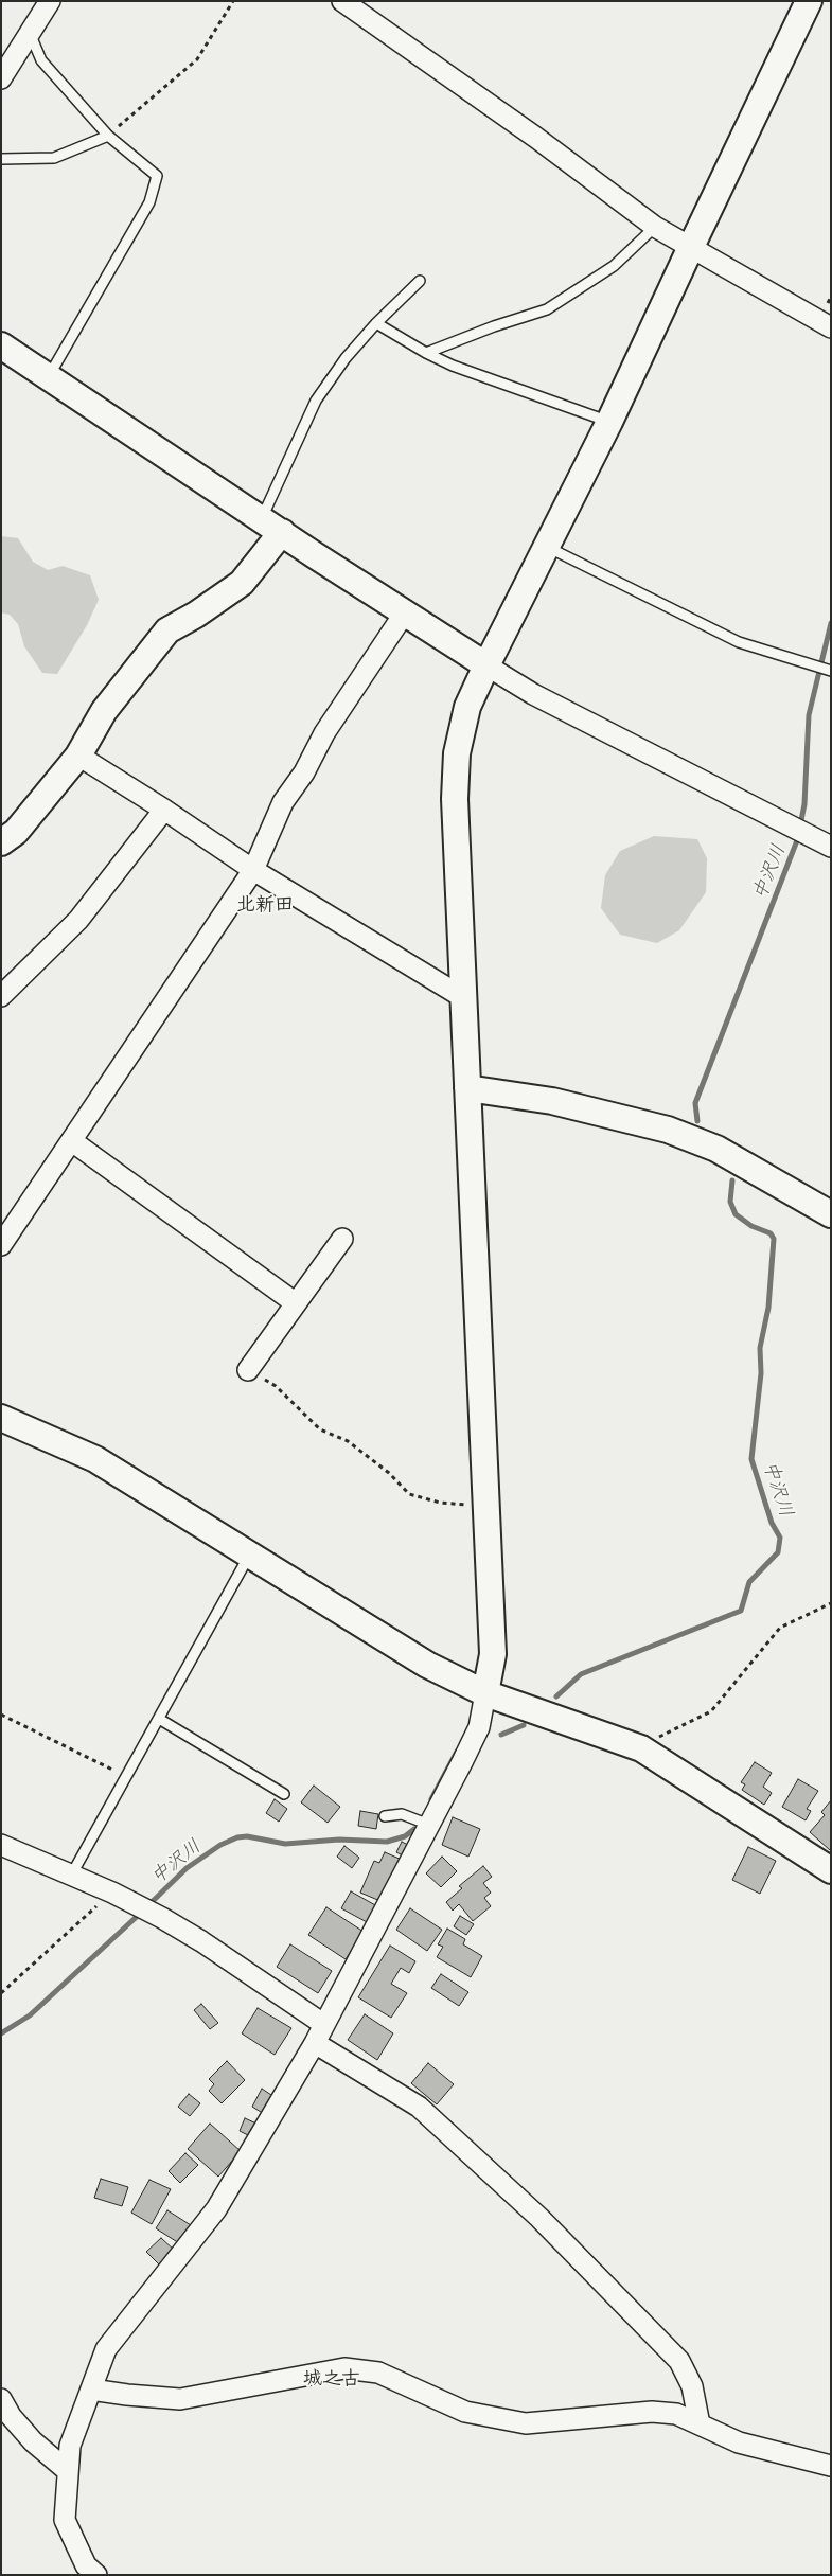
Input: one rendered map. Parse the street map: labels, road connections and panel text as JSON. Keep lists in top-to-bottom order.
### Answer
{
  "districts": ["北新田", "城之古"],
  "water": ["中沢川"]
}
